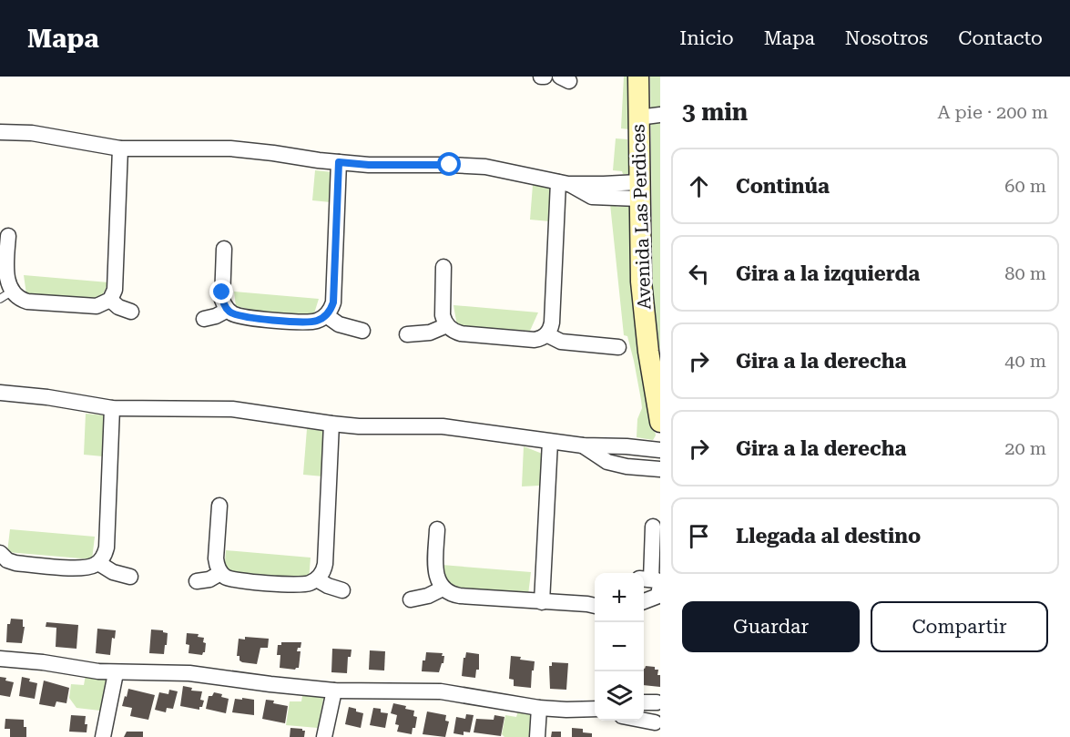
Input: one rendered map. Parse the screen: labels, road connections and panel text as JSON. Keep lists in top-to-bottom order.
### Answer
{
  "streets": {
    "street": ["Avenida Las Perdices"]
  },
  "page": {
    "header": "Mapa",
    "nav": [
      "Inicio",
      "Mapa",
      "Nosotros",
      "Contacto"
    ],
    "heading": ["3 min", "A pie · 200 m"],
    "list": [
      ["Continúa", "60 m"],
      ["Gira a la izquierda", "80 m"],
      ["Gira a la derecha", "40 m"],
      ["Gira a la derecha", "20 m"],
      "Llegada al destino"
    ],
    "map_buttons": ["+", "−"],
    "buttons": ["Guardar", "Compartir"]
  }
}
